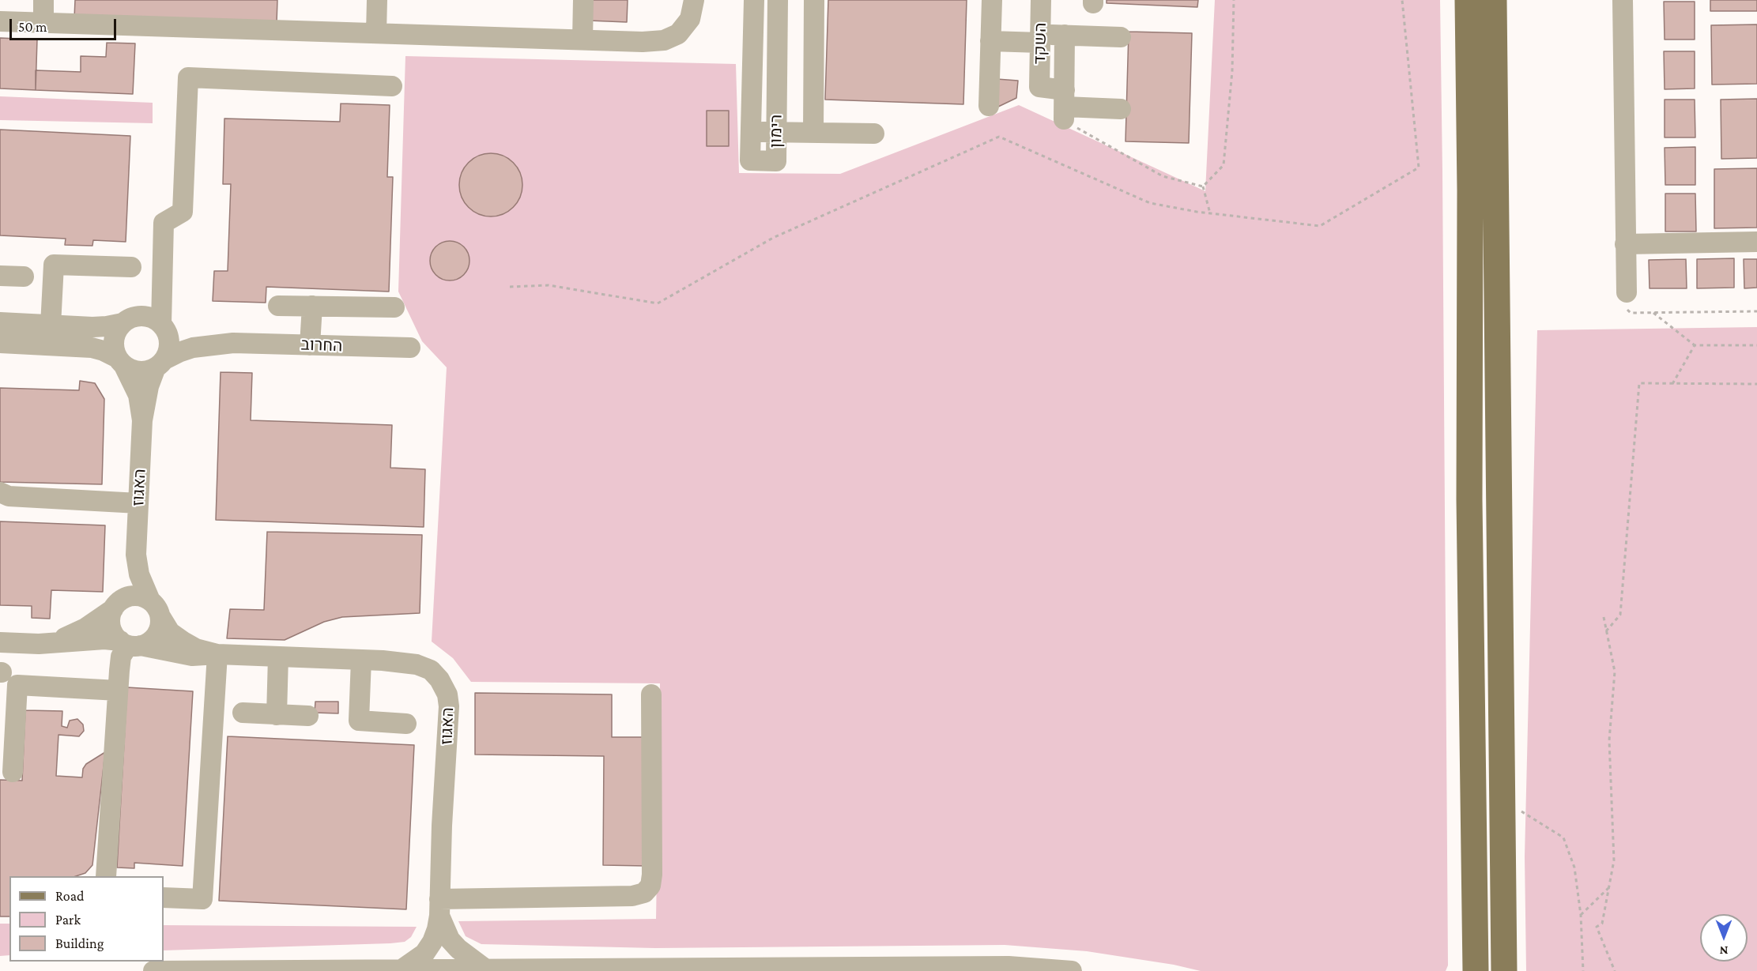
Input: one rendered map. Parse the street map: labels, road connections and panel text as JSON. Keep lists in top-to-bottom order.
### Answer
{
  "streets": {
    "street": [
      "השקד",
      "רימון",
      "החרוב",
      "האגוז"
    ]
  },
  "crossings": [
    ["החרוב", "האגוז"]
  ],
  "legend": ["Road", "Park", "Building"],
  "scale_bar": "50 m",
  "north": "bottom"
}
